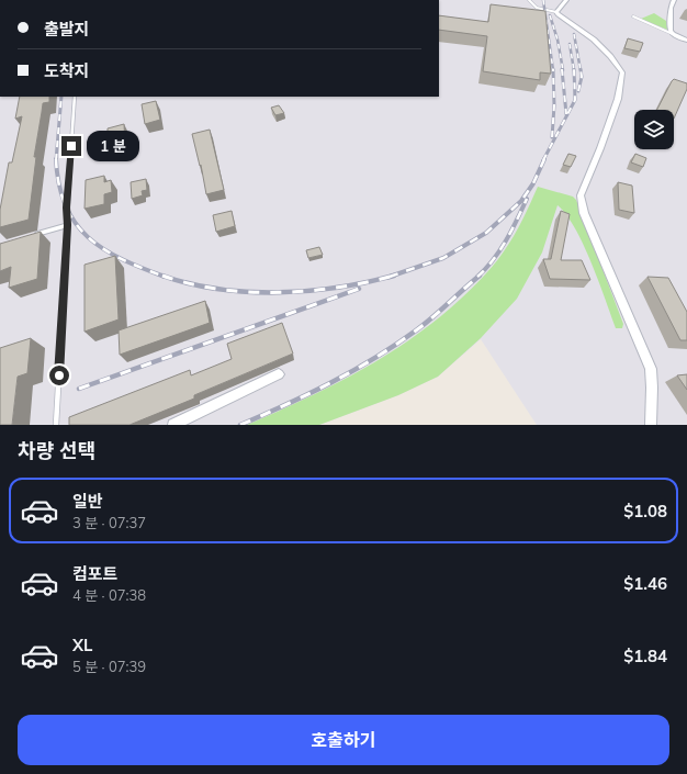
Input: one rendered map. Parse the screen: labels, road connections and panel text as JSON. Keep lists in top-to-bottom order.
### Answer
{
  "page": {
    "banner": ["출발지", "도착지"],
    "bubble": "1 분",
    "heading": "차량 선택",
    "list": [
      {
        "name": "일반",
        "note": "3 분 · 07:37",
        "value": "$1.08"
      },
      {
        "name": "컴포트",
        "note": "4 분 · 07:38",
        "value": "$1.46"
      },
      {
        "name": "XL",
        "note": "5 분 · 07:39",
        "value": "$1.84"
      }
    ],
    "buttons": "호출하기"
  }
}
